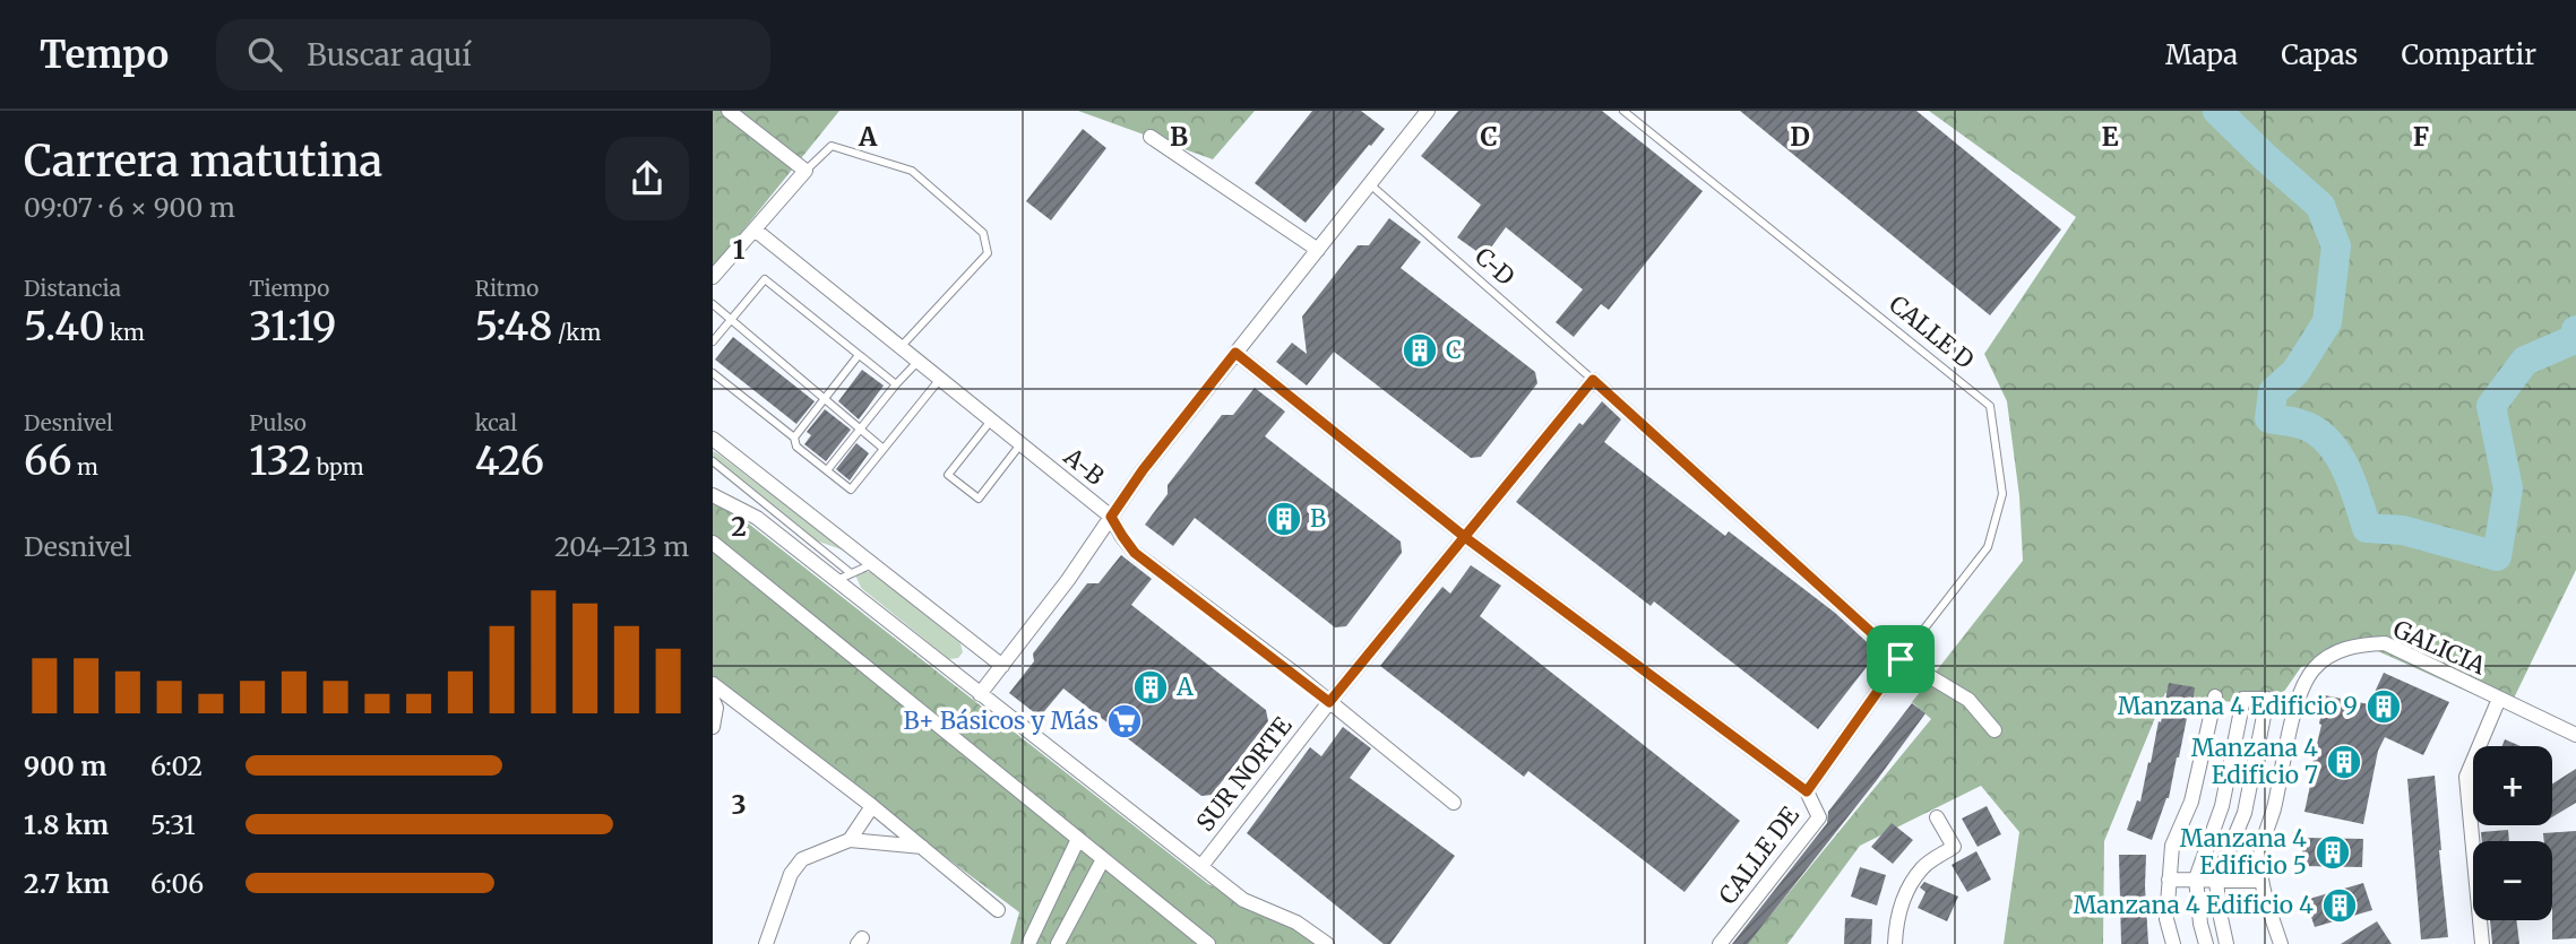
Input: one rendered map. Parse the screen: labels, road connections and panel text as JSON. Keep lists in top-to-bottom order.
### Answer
{
  "streets": {
    "street": [
      "A-B",
      "GALICIA",
      "SUR NORTE",
      "CALLE DE"
    ],
    "lane": ["C-D", "CALLE D"]
  },
  "crossings": [
    ["C-D", "SUR NORTE"],
    ["A-B", "SUR NORTE"]
  ],
  "places": {
    "building": [
      "C",
      "B",
      "A",
      "Manzana 4 Edificio 9",
      "Manzana 4 Edificio 7",
      "Manzana 4 Edificio 5",
      "Manzana 4 Edificio 4"
    ],
    "supermarket": ["B+ Básicos y Más"]
  },
  "page": {
    "header": "Tempo",
    "search": "Buscar aquí",
    "nav": ["Mapa", "Capas", "Compartir"],
    "heading": ["Carrera matutina", "09:07 · 6 × 900 m"],
    "stats": [
      ["Distancia", "5.40 km"],
      ["Tiempo", "31:19"],
      ["Ritmo", "5:48 /km"],
      ["Desnivel", "66 m"],
      ["Pulso", "132 bpm"],
      ["kcal", "426"]
    ],
    "chart": ["Desnivel", "204–213 m"],
    "list": [
      {
        "name": "900 m",
        "note": "6:02"
      },
      {
        "name": "1.8 km",
        "note": "5:31"
      },
      {
        "name": "2.7 km",
        "note": "6:06"
      }
    ],
    "map_buttons": ["+", "−"]
  },
  "grid": {
    "columns": [
      "A",
      "B",
      "C",
      "D",
      "E",
      "F"
    ],
    "rows": ["1", "2", "3"]
  }
}
